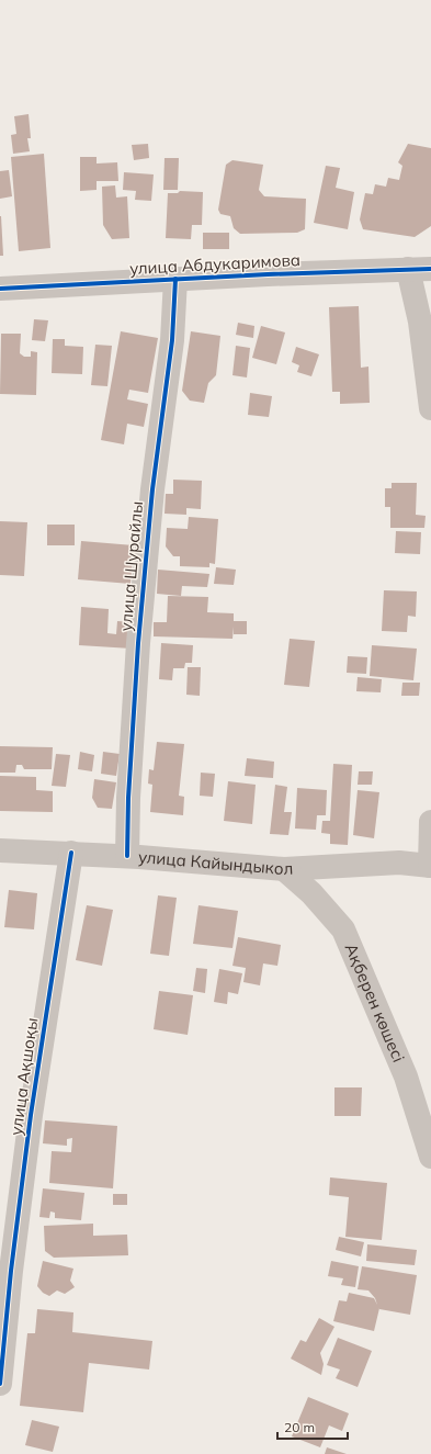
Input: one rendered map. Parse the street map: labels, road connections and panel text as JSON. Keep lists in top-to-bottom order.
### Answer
{
  "streets": {
    "street": [
      "улица Абдукаримова",
      "улица Шурайлы",
      "улица Кайындыкол",
      "Ақберен көшесі",
      "улица Ақшоқы"
    ]
  },
  "crossings": [
    ["улица Абдукаримова", "улица Шурайлы"],
    ["улица Шурайлы", "улица Кайындыкол"],
    ["улица Кайындыкол", "Ақберен көшесі"],
    ["улица Кайындыкол", "улица Ақшоқы"]
  ],
  "scale_bar": "20 m"
}
